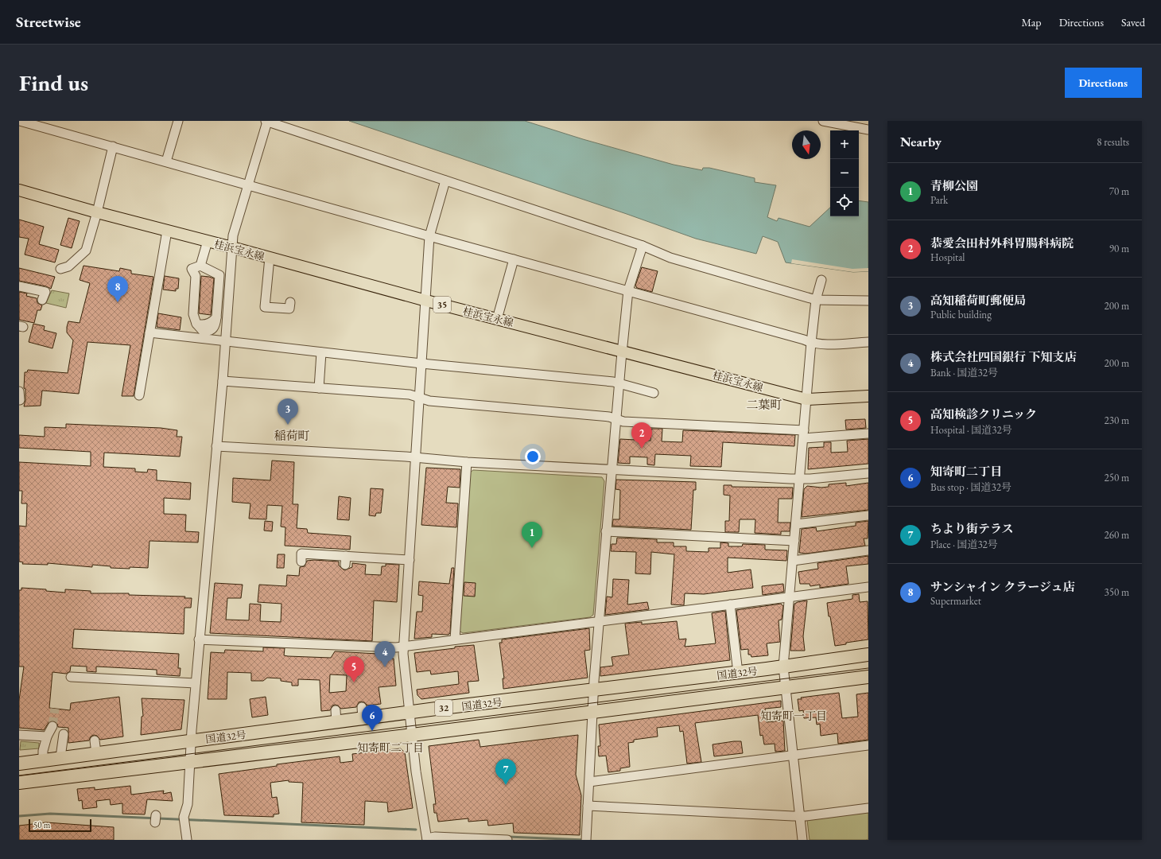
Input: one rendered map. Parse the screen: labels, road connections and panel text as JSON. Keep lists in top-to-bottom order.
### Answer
{
  "streets": {
    "highway": ["国道32号", "32"],
    "main road": ["桂浜宝永線", "35"]
  },
  "districts": [
    "二葉町",
    "稲荷町",
    "知寄町一丁目",
    "知寄町二丁目"
  ],
  "scale_bar": "50 m",
  "north": "bottom",
  "page": {
    "header": "Streetwise",
    "nav": ["Map", "Directions", "Saved"],
    "buttons": "Directions",
    "title": "Find us",
    "heading": ["Nearby", "8 results"],
    "map_buttons": ["+", "−"],
    "list": [
      {
        "mark": "1",
        "name": "青柳公園",
        "note": "Park",
        "value": "70 m"
      },
      {
        "mark": "2",
        "name": "恭愛会田村外科胃腸科病院",
        "note": "Hospital",
        "value": "90 m"
      },
      {
        "mark": "3",
        "name": "高知稲荷町郵便局",
        "note": "Public building",
        "value": "200 m"
      },
      {
        "mark": "4",
        "name": "株式会社四国銀行 下知支店",
        "note": "Bank · 国道32号",
        "value": "200 m"
      },
      {
        "mark": "5",
        "name": "高知検診クリニック",
        "note": "Hospital · 国道32号",
        "value": "230 m"
      },
      {
        "mark": "6",
        "name": "知寄町二丁目",
        "note": "Bus stop · 国道32号",
        "value": "250 m"
      },
      {
        "mark": "7",
        "name": "ちより街テラス",
        "note": "Place · 国道32号",
        "value": "260 m"
      },
      {
        "mark": "8",
        "name": "サンシャイン クラージュ店",
        "note": "Supermarket",
        "value": "350 m"
      }
    ],
    "pins": [
      "8",
      "3",
      "2",
      "1",
      "4",
      "5",
      "6",
      "7"
    ],
    "scale": "50 m"
  }
}
